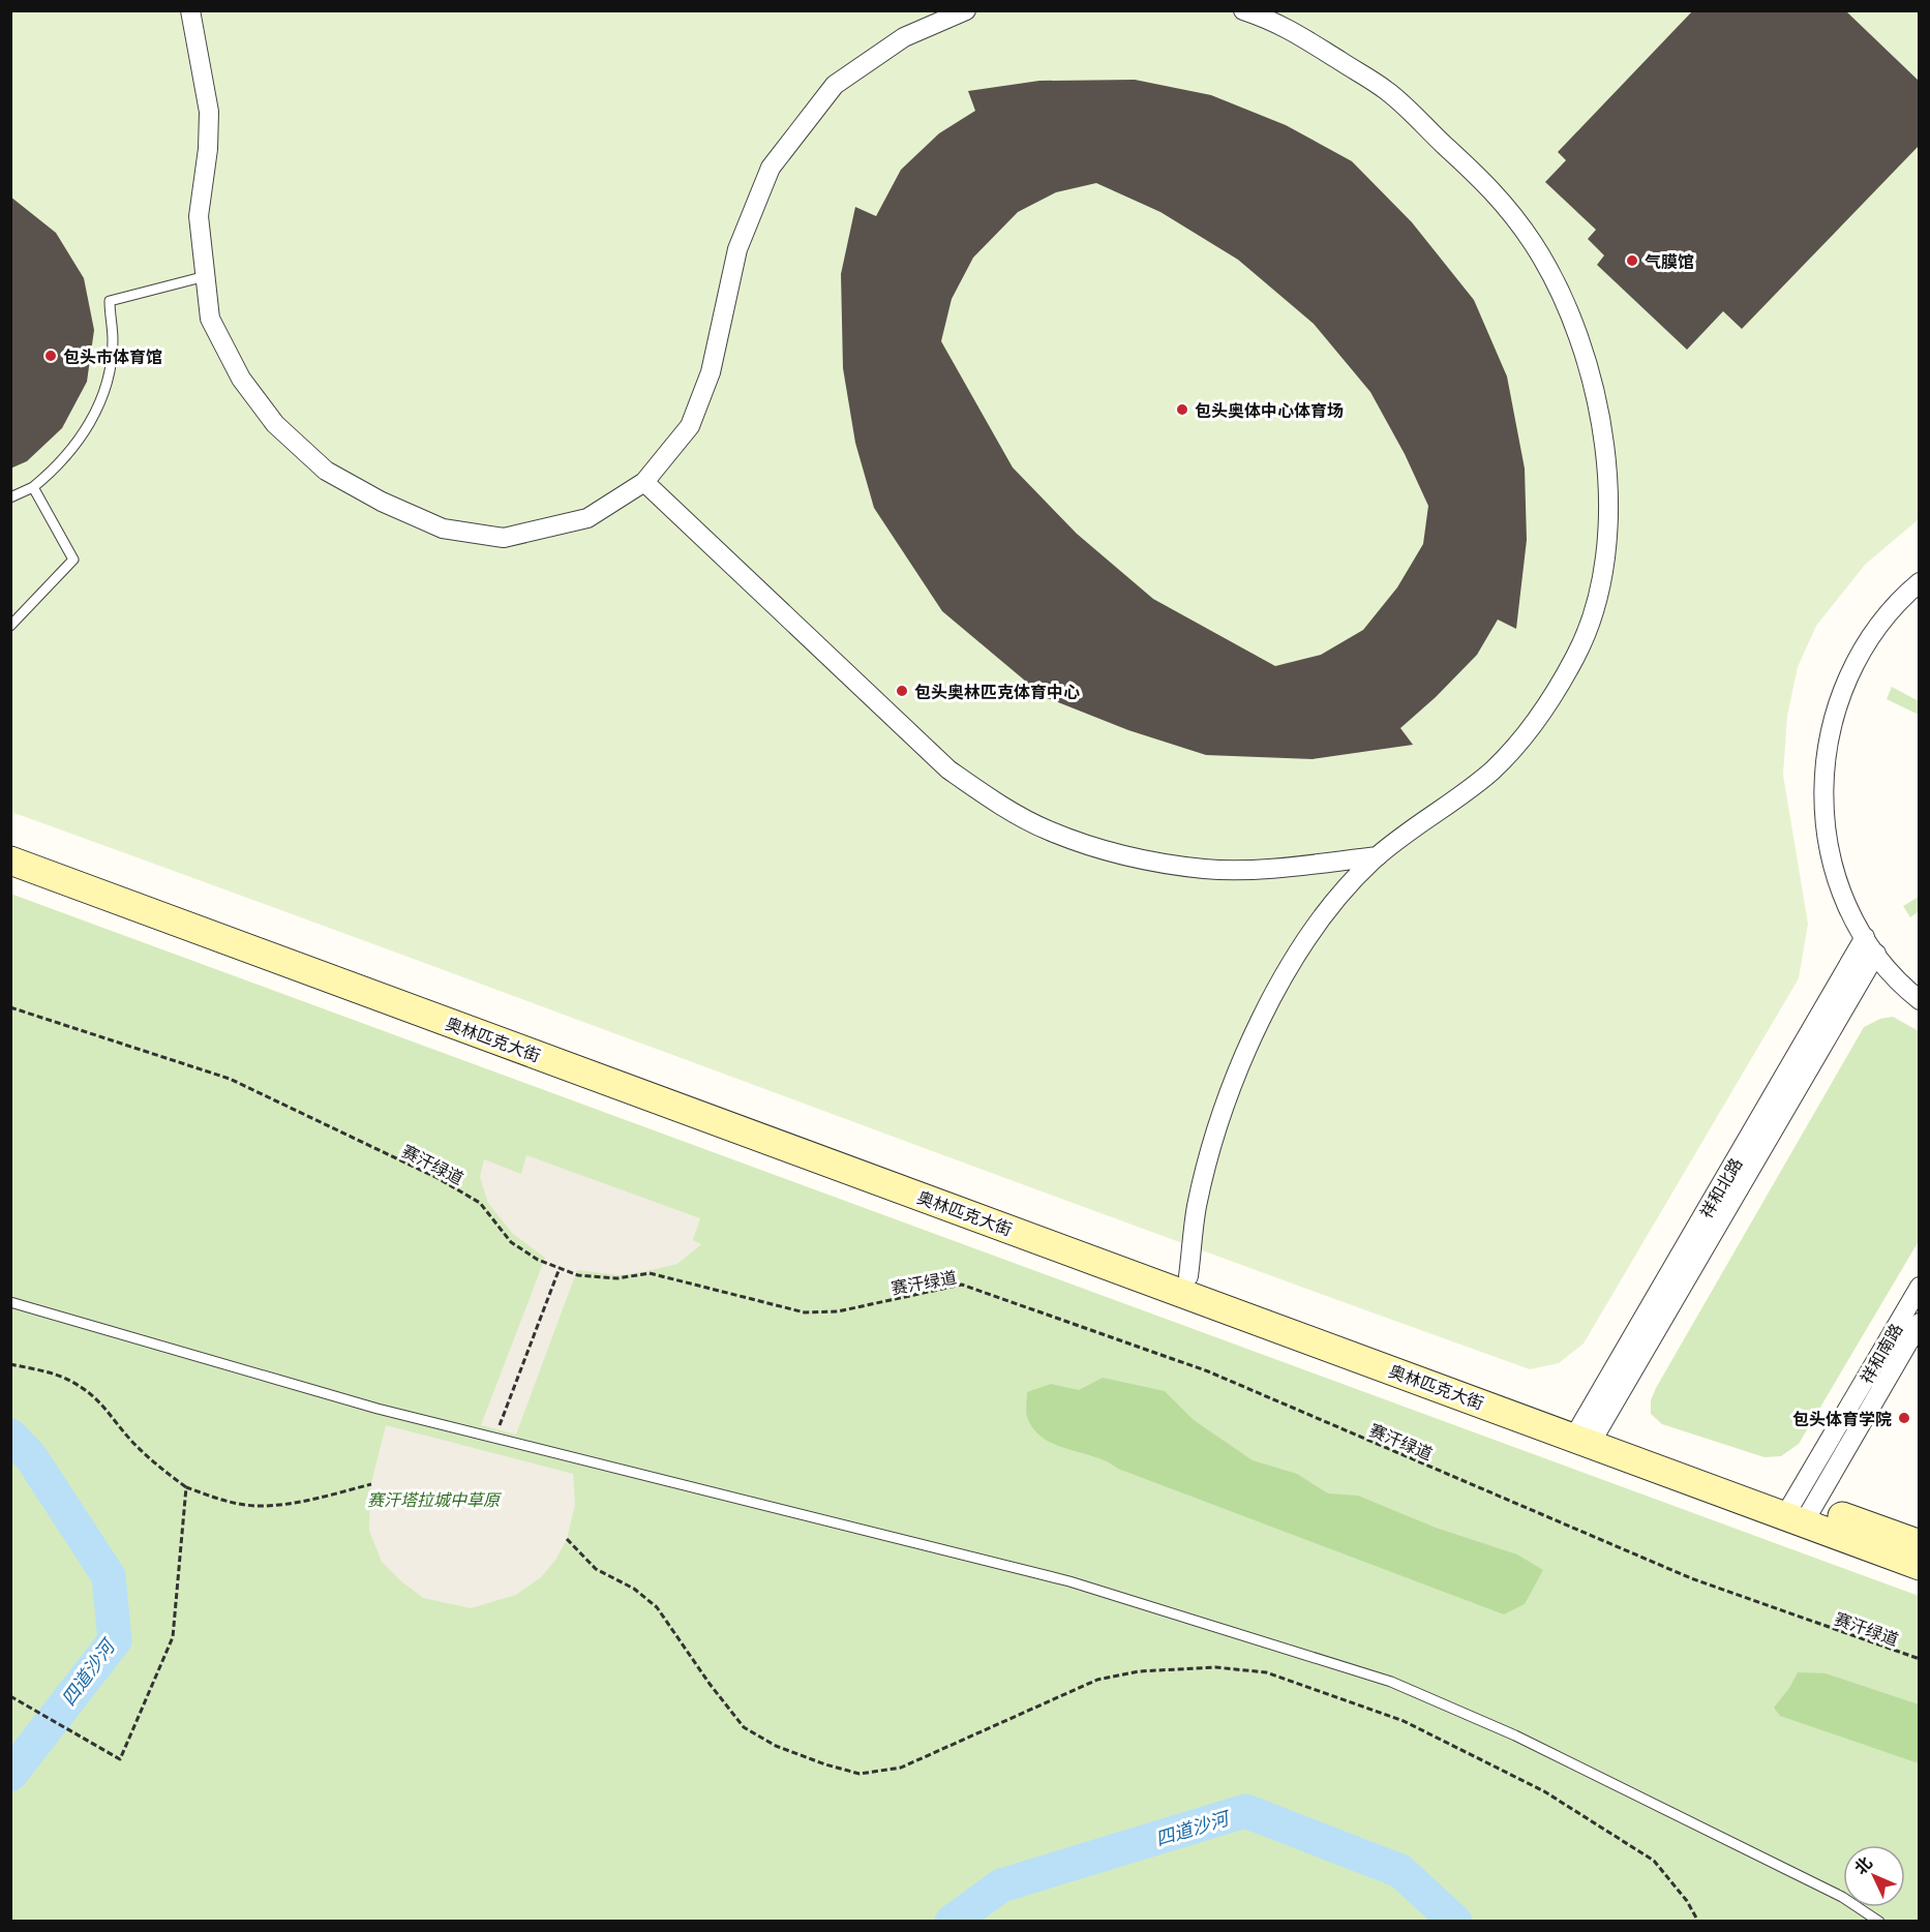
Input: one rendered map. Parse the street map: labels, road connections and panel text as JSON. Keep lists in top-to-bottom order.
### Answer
{
  "streets": {
    "main road": ["奥林匹克大街"],
    "street": ["祥和北路", "祥和南路"],
    "path": ["赛汗绿道"]
  },
  "crossings": [
    ["奥林匹克大街", "祥和北路"],
    ["奥林匹克大街", "祥和南路"]
  ],
  "water": ["四道沙河"],
  "parks": ["赛汗塔拉城中草原"],
  "places": [
    "气膜馆",
    "包头市体育馆",
    "包头奥体中心体育场",
    "包头奥林匹克体育中心",
    "包头体育学院"
  ],
  "north": "top left"
}
